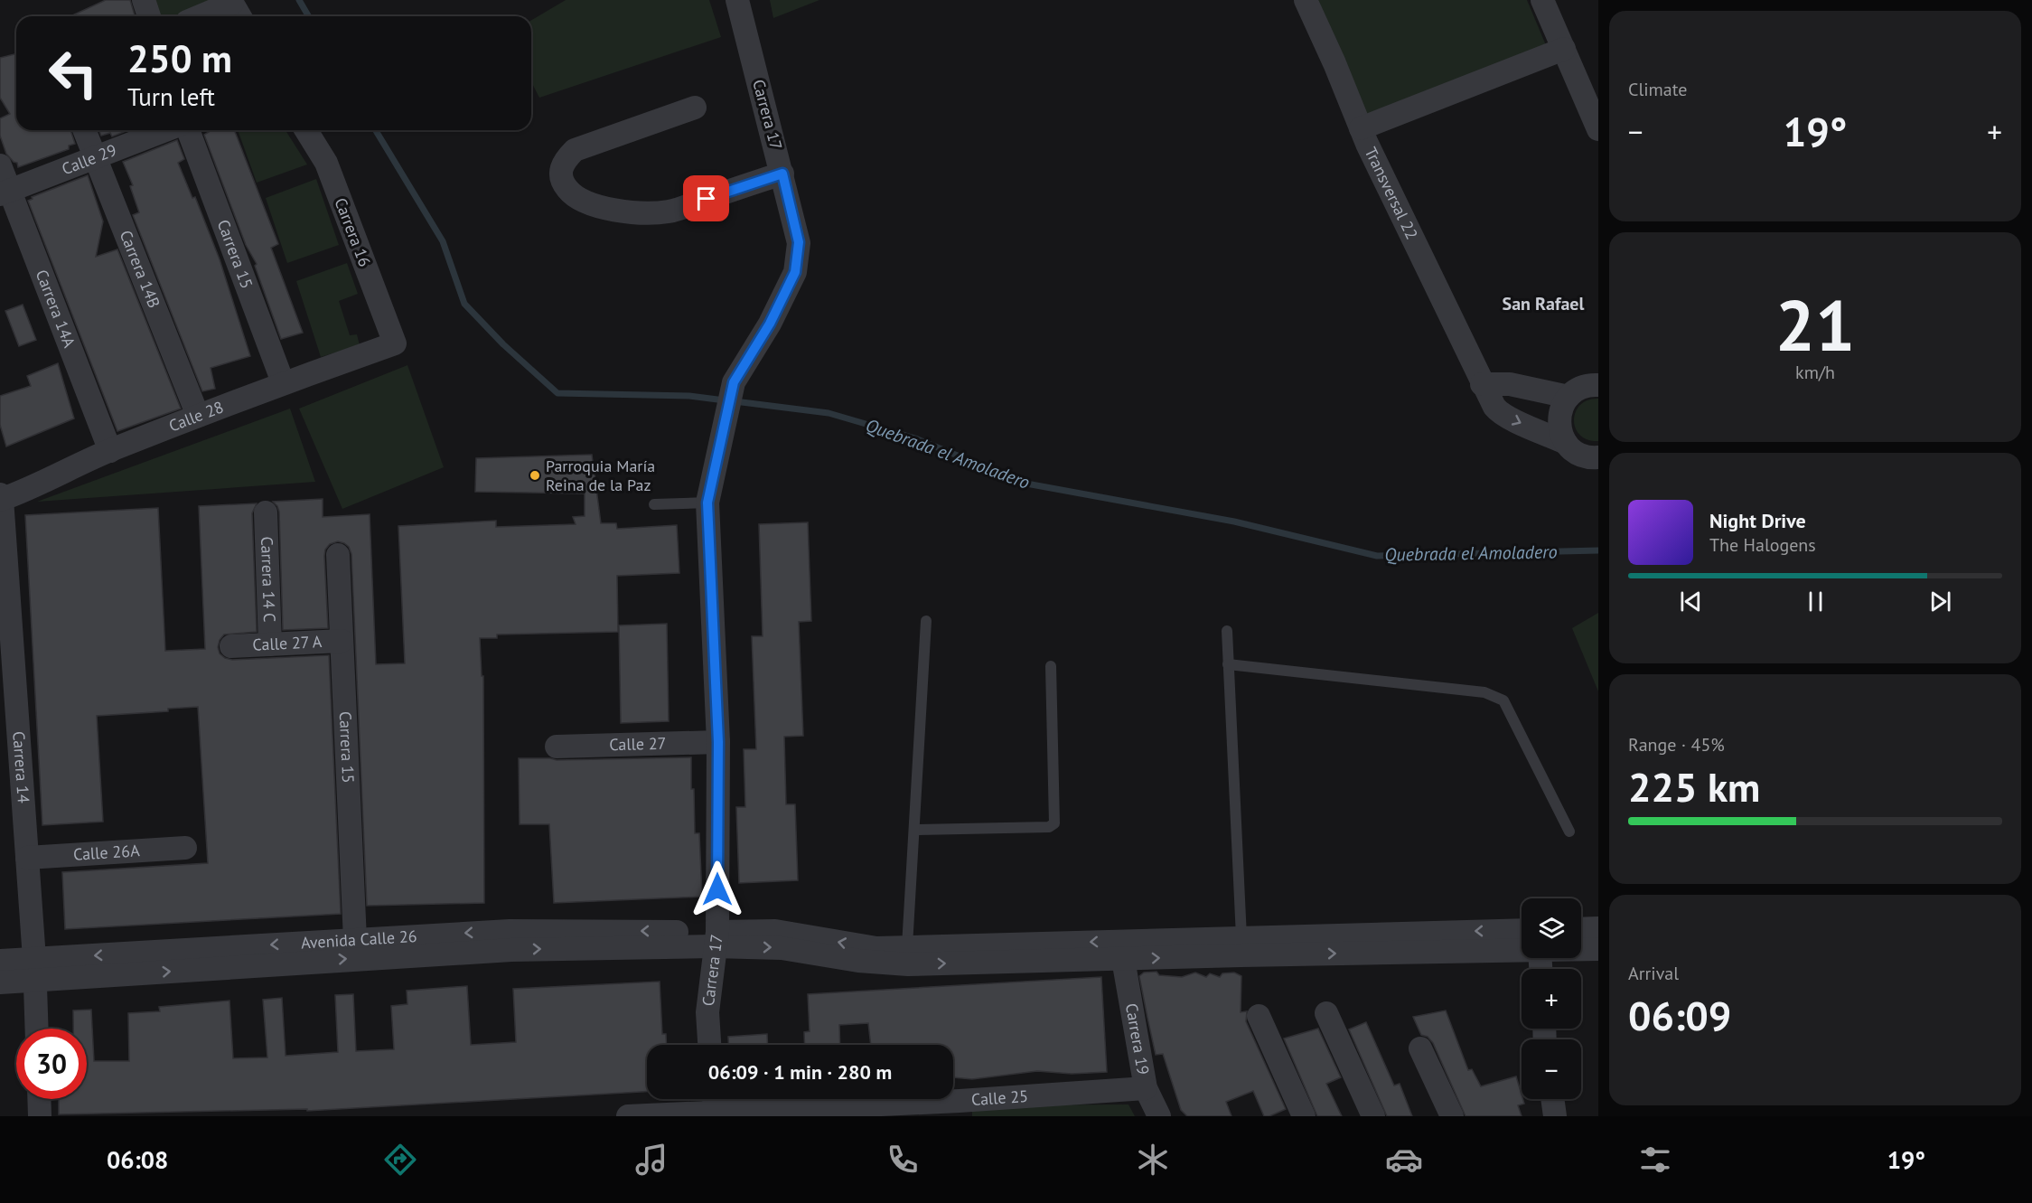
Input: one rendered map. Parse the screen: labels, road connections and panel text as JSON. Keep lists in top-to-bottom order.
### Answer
{
  "streets": {
    "street": [
      "Carrera 17",
      "Calle 29",
      "Transversal 22",
      "Carrera 16",
      "Carrera 15",
      "Carrera 14B",
      "Carrera 14A",
      "Calle 28",
      "Carrera 14 C",
      "Calle 27 A",
      "Calle 27",
      "Carrera 14",
      "Calle 26A",
      "Avenida Calle 26",
      "Carrera 19",
      "Calle 25"
    ]
  },
  "crossings": [
    ["Carrera 17", "Calle 27"],
    ["Carrera 17", "Avenida Calle 26"],
    ["Calle 29", "Carrera 14B"],
    ["Calle 29", "Carrera 14A"],
    ["Carrera 16", "Calle 28"],
    ["Carrera 15", "Calle 28"],
    ["Carrera 15", "Calle 27 A"],
    ["Carrera 15", "Avenida Calle 26"],
    ["Carrera 14B", "Calle 28"],
    ["Carrera 14A", "Calle 28"],
    ["Calle 28", "Carrera 14"],
    ["Carrera 14 C", "Calle 27 A"],
    ["Carrera 14", "Calle 26A"],
    ["Carrera 14", "Avenida Calle 26"],
    ["Carrera 19", "Calle 25"]
  ],
  "districts": ["San Rafael"],
  "water": ["Quebrada el Amoladero"],
  "places": ["Parroquia María Reina de la Paz"],
  "page": {
    "tile": [
      "Climate",
      ["21", "km/h"],
      ["Range · 45%", "225 km"],
      ["Arrival", "06:09"]
    ],
    "turn": ["250 m", "Turn left"],
    "heat": ["−", "19°", "+"],
    "song": ["Night Drive", "The Halogens"],
    "map_buttons": ["+", "−"],
    "limit": "30",
    "trip": "06:09 · 1 min · 280 m",
    "tabs": ["06:08", "19°"]
  }
}
